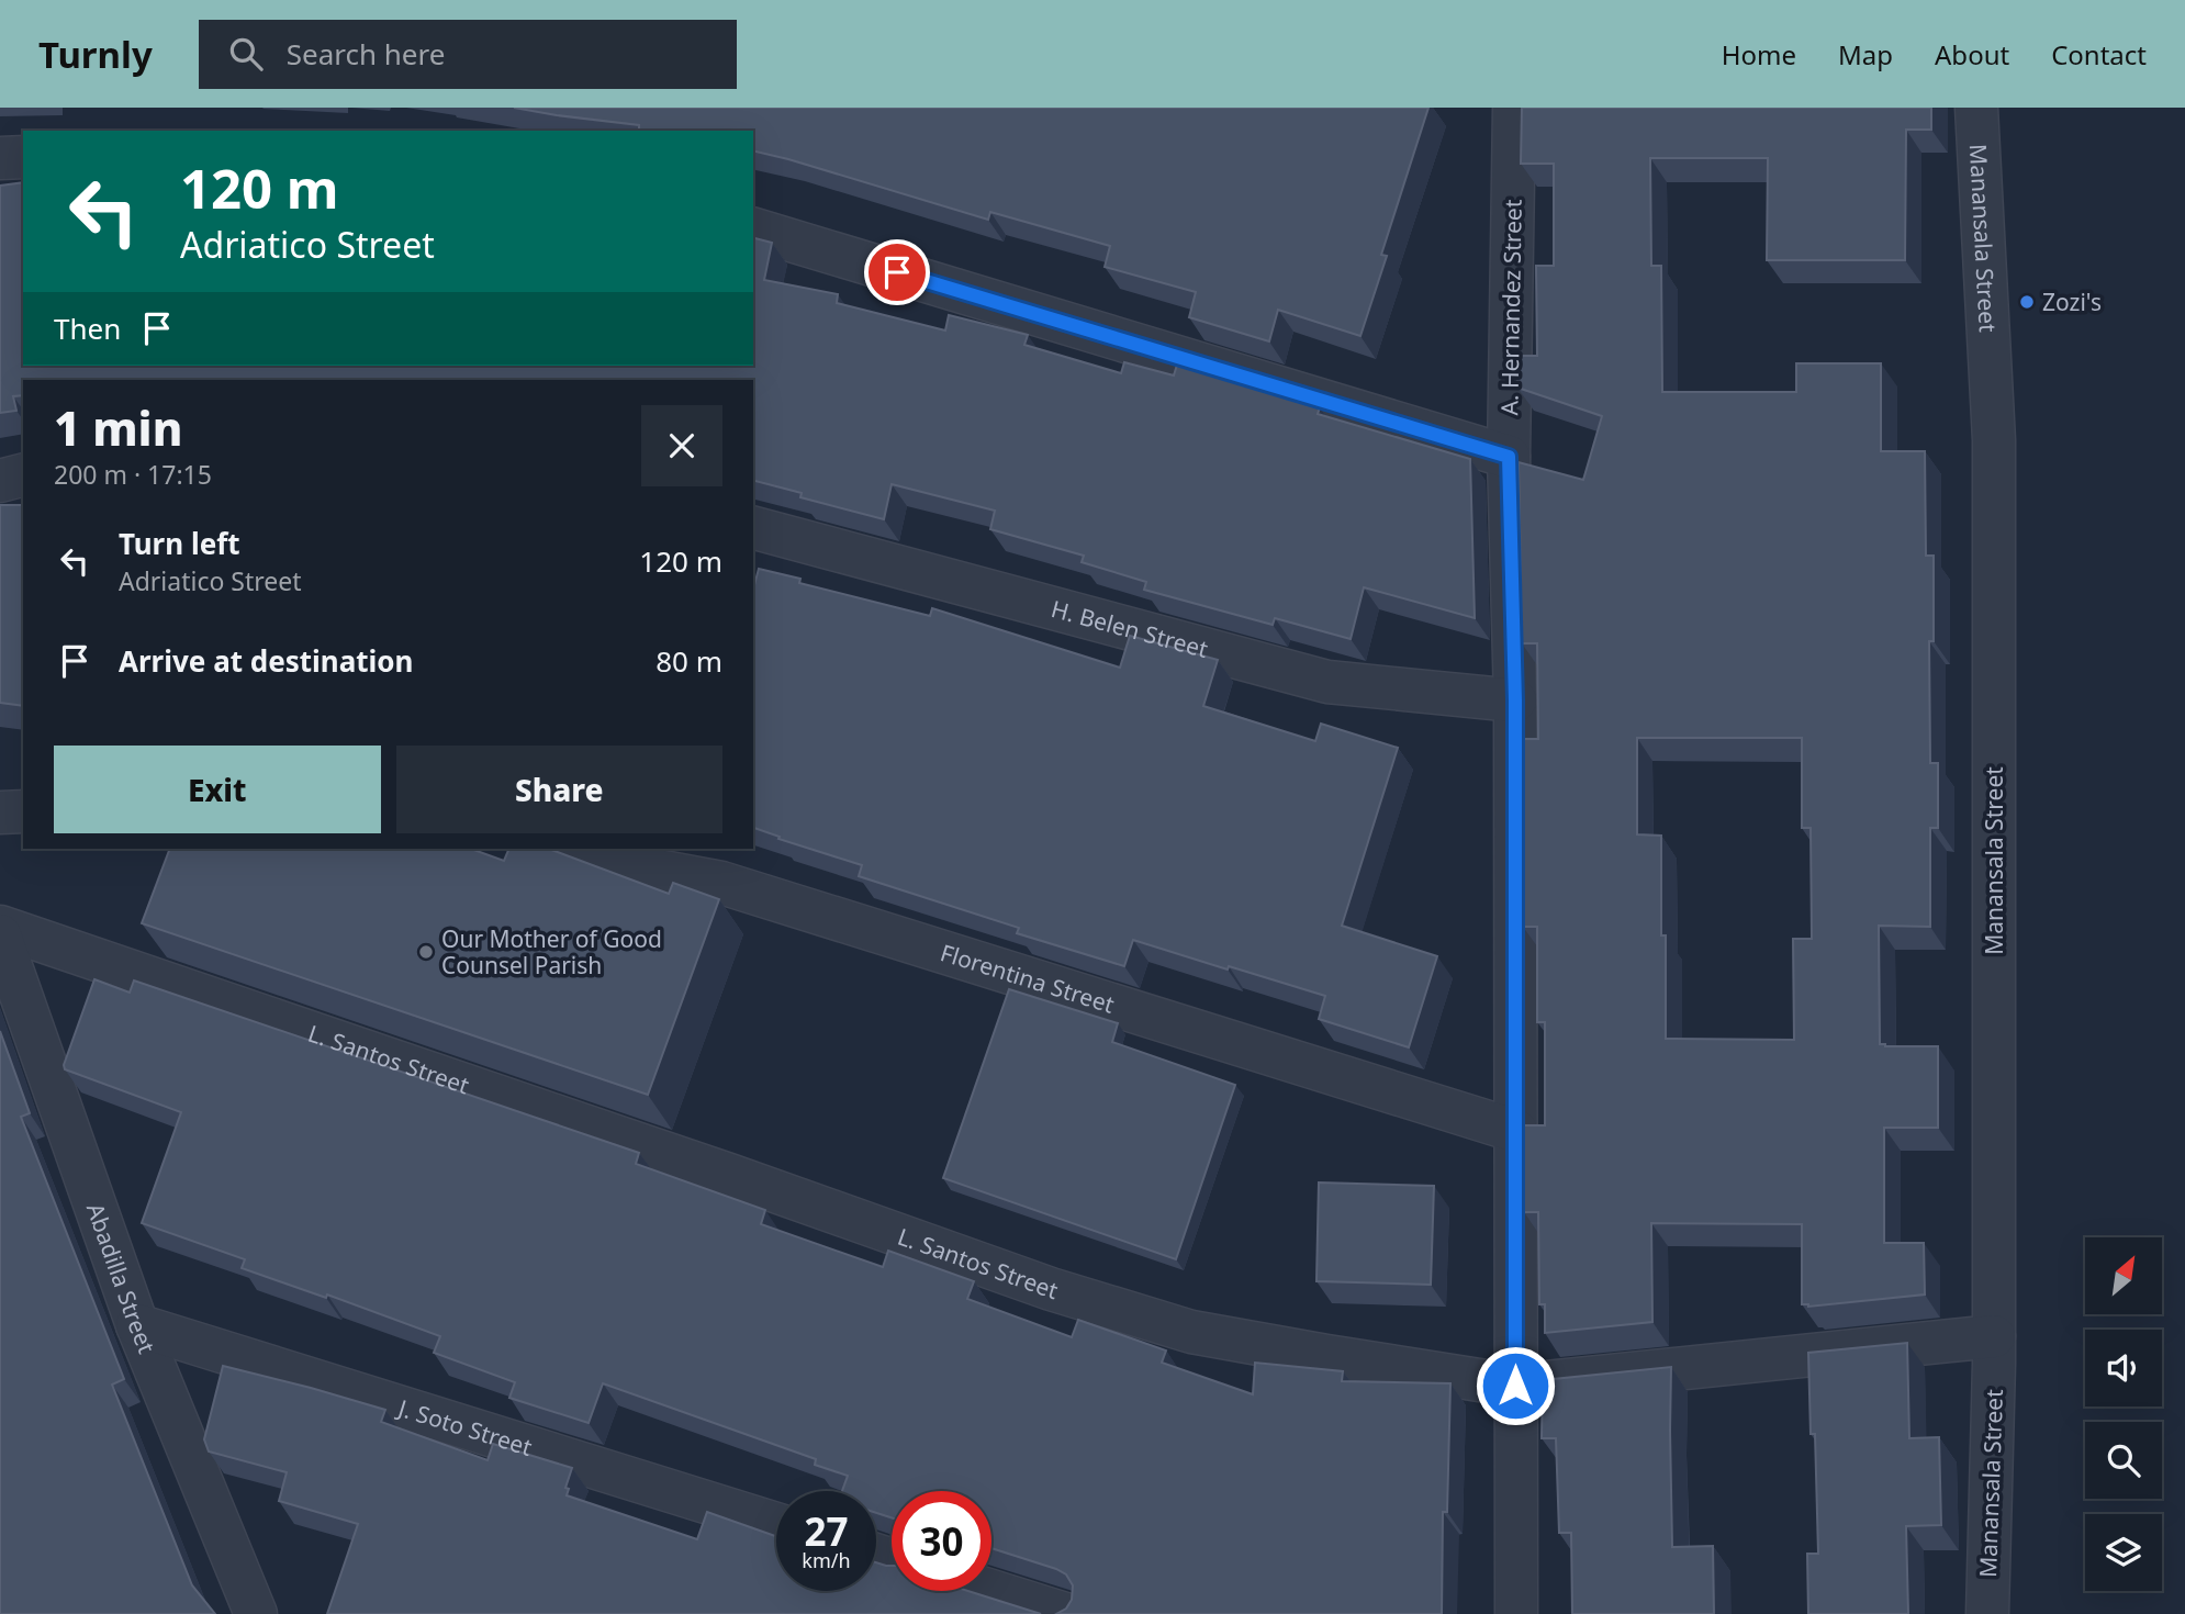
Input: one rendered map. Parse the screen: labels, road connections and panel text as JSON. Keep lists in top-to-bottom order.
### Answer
{
  "streets": {
    "street": [
      "Manansala Street",
      "A. Hernandez Street",
      "H. Belen Street",
      "Florentina Street",
      "L. Santos Street",
      "Abadilla Street",
      "J. Soto Street"
    ]
  },
  "crossings": [
    ["Manansala Street", "L. Santos Street"],
    ["A. Hernandez Street", "H. Belen Street"],
    ["A. Hernandez Street", "Florentina Street"],
    ["A. Hernandez Street", "L. Santos Street"],
    ["Abadilla Street", "J. Soto Street"]
  ],
  "places": ["Zozi's", "Our Mother of Good Counsel Parish"],
  "north": "top right",
  "page": {
    "header": "Turnly",
    "search": "Search here",
    "nav": [
      "Home",
      "Map",
      "About",
      "Contact"
    ],
    "turn": ["120 m", "Adriatico Street"],
    "then": "Then",
    "heading": ["1 min", "200 m · 17:15"],
    "list": [
      {
        "name": "Turn left",
        "note": "Adriatico Street",
        "value": "120 m"
      },
      {
        "name": "Arrive at destination",
        "value": "80 m"
      }
    ],
    "buttons": ["Exit", "Share"],
    "speed": "27 km/h",
    "limit": "30"
  }
}
